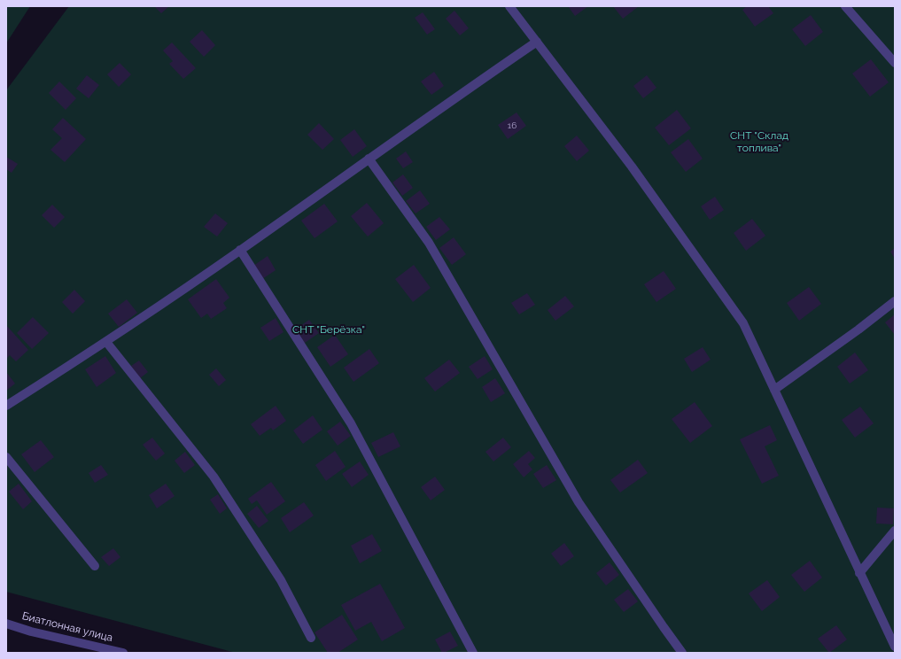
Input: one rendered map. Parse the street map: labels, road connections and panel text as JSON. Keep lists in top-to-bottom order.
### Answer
{
  "streets": {
    "street": ["Биатлонная улица"]
  },
  "parks": ["СНТ \"Склад топлива\"", "СНТ \"Берёзка\""],
  "house_numbers": ["16"]
}
